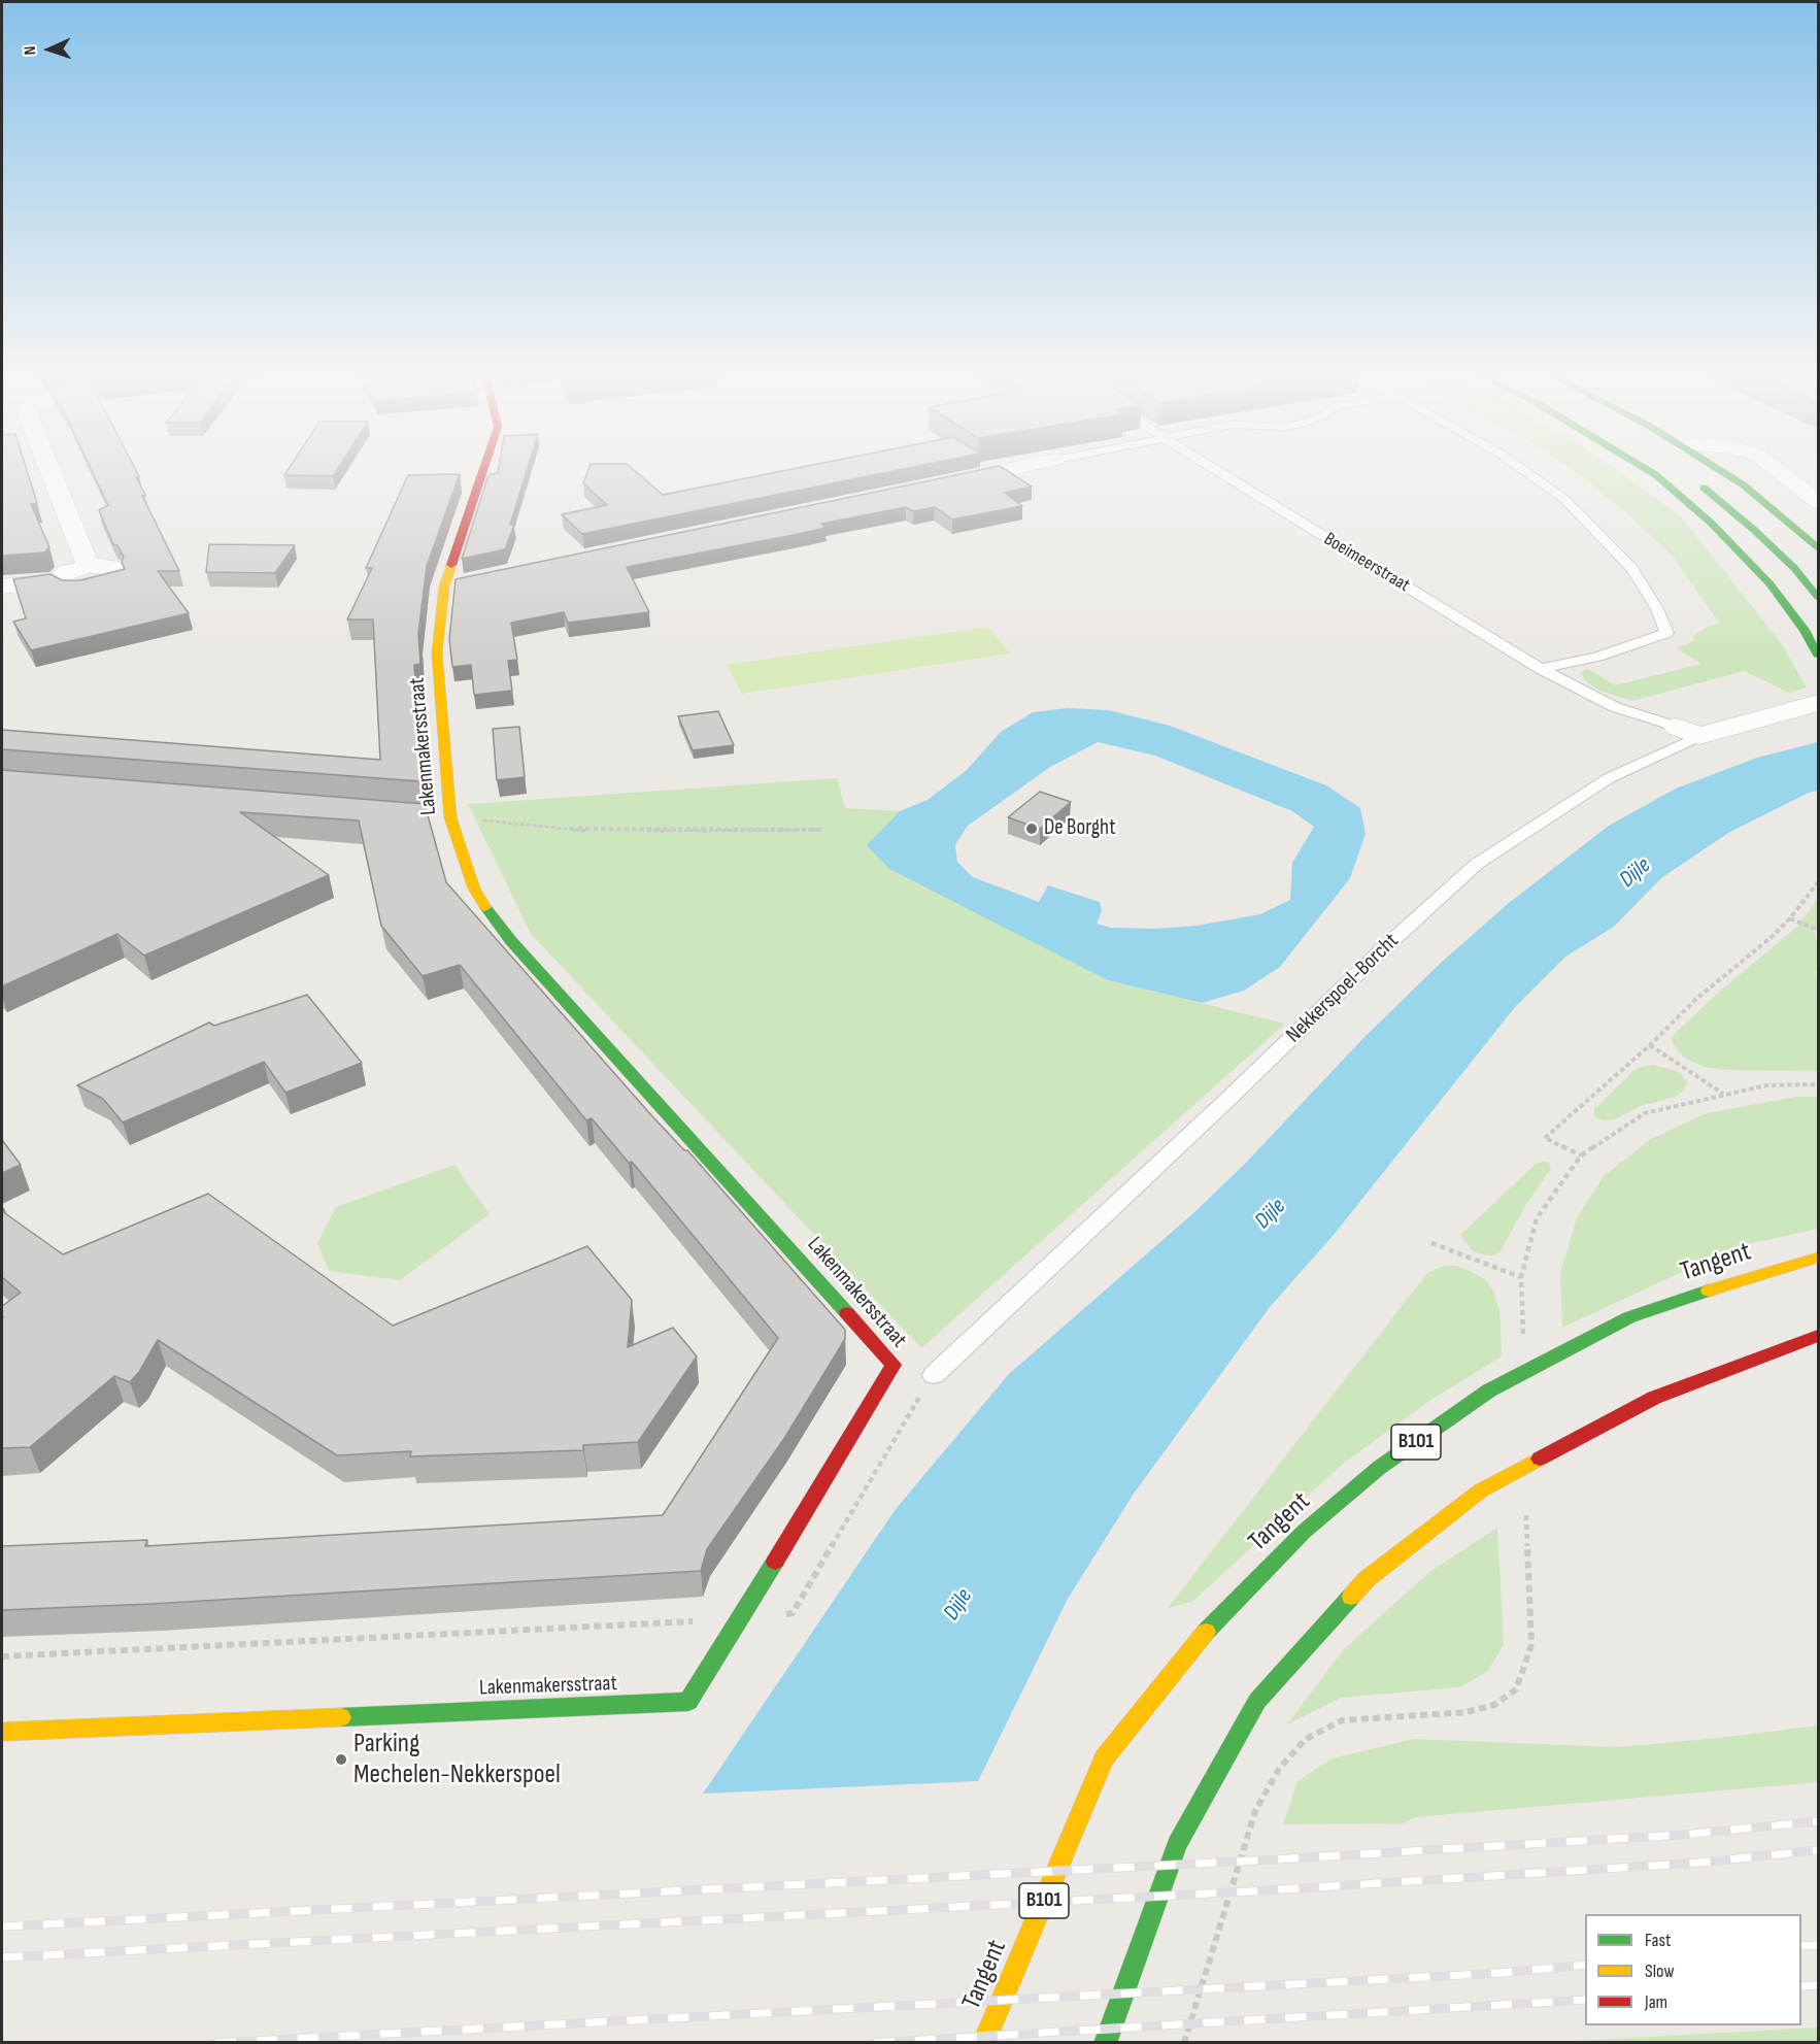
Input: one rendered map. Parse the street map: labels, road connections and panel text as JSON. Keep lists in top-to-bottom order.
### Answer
{
  "streets": {
    "street": [
      "Lakenmakersstraat",
      "Nekkerspoel-Borcht",
      "Tangent",
      "B101"
    ],
    "lane": ["Boeimeerstraat"]
  },
  "crossings": [
    ["Boeimeerstraat", "Nekkerspoel-Borcht"]
  ],
  "water": ["Dijle"],
  "places": ["De Borght", "Parking Mechelen-Nekkerspoel"],
  "legend": ["Fast", "Slow", "Jam"],
  "north": "left"
}
